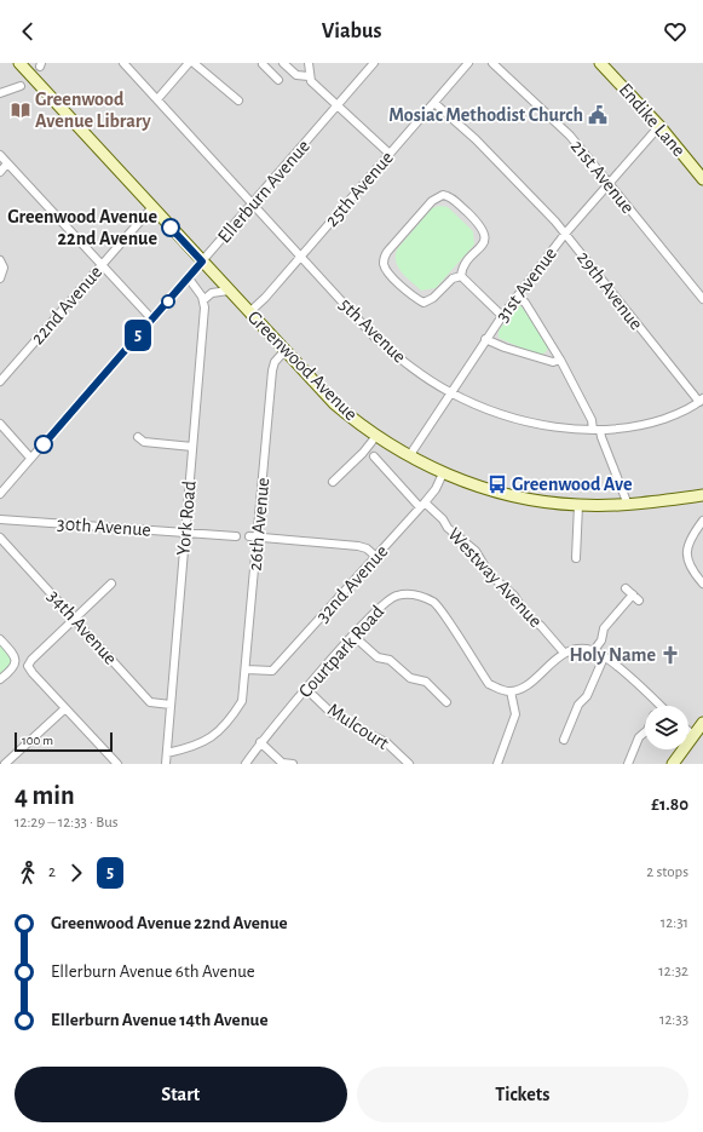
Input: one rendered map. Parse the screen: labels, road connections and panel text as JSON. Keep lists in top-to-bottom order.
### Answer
{
  "streets": {
    "street": [
      "Endike Lane",
      "21st Avenue",
      "25th Avenue",
      "Ellerburn Avenue",
      "31st Avenue",
      "29th Avenue",
      "22nd Avenue",
      "5th Avenue",
      "Greenwood Avenue",
      "York Road",
      "26th Avenue",
      "30th Avenue",
      "Westway Avenue",
      "32nd Avenue",
      "34th Avenue",
      "Courtpark Road",
      "Mulcourt"
    ]
  },
  "crossings": [
    ["Endike Lane", "31st Avenue"],
    ["21st Avenue", "31st Avenue"],
    ["25th Avenue", "29th Avenue"],
    ["25th Avenue", "5th Avenue"],
    ["25th Avenue", "Greenwood Avenue"],
    ["Ellerburn Avenue", "5th Avenue"],
    ["Ellerburn Avenue", "Greenwood Avenue"],
    ["31st Avenue", "29th Avenue"],
    ["31st Avenue", "5th Avenue"],
    ["31st Avenue", "Greenwood Avenue"],
    ["29th Avenue", "5th Avenue"],
    ["22nd Avenue", "Greenwood Avenue"],
    ["Greenwood Avenue", "26th Avenue"],
    ["Greenwood Avenue", "32nd Avenue"],
    ["York Road", "26th Avenue"],
    ["York Road", "30th Avenue"],
    ["York Road", "34th Avenue"],
    ["26th Avenue", "32nd Avenue"],
    ["Westway Avenue", "32nd Avenue"],
    ["Courtpark Road", "Mulcourt"]
  ],
  "places": {
    "library": ["Greenwood Avenue Library"],
    "public building": ["Mosiac Methodist Church"],
    "other": ["Greenwood Avenue 22nd Avenue"],
    "bus stop": ["Greenwood Ave"],
    "church": ["Holy Name"]
  },
  "lines": ["bus line 5"],
  "scale_bar": "100 m",
  "page": {
    "header": "Viabus",
    "on_map": "5",
    "scale": "100 m",
    "heading": ["4 min", "12:29 – 12:33 · Bus", "£1.80"],
    "legs": ["2", "5", "2 stops"],
    "list": [
      {
        "name": "Greenwood Avenue 22nd Avenue",
        "value": "12:31"
      },
      {
        "name": "Ellerburn Avenue 6th Avenue",
        "value": "12:32"
      },
      {
        "name": "Ellerburn Avenue 14th Avenue",
        "value": "12:33"
      }
    ],
    "buttons": ["Start", "Tickets"]
  }
}
